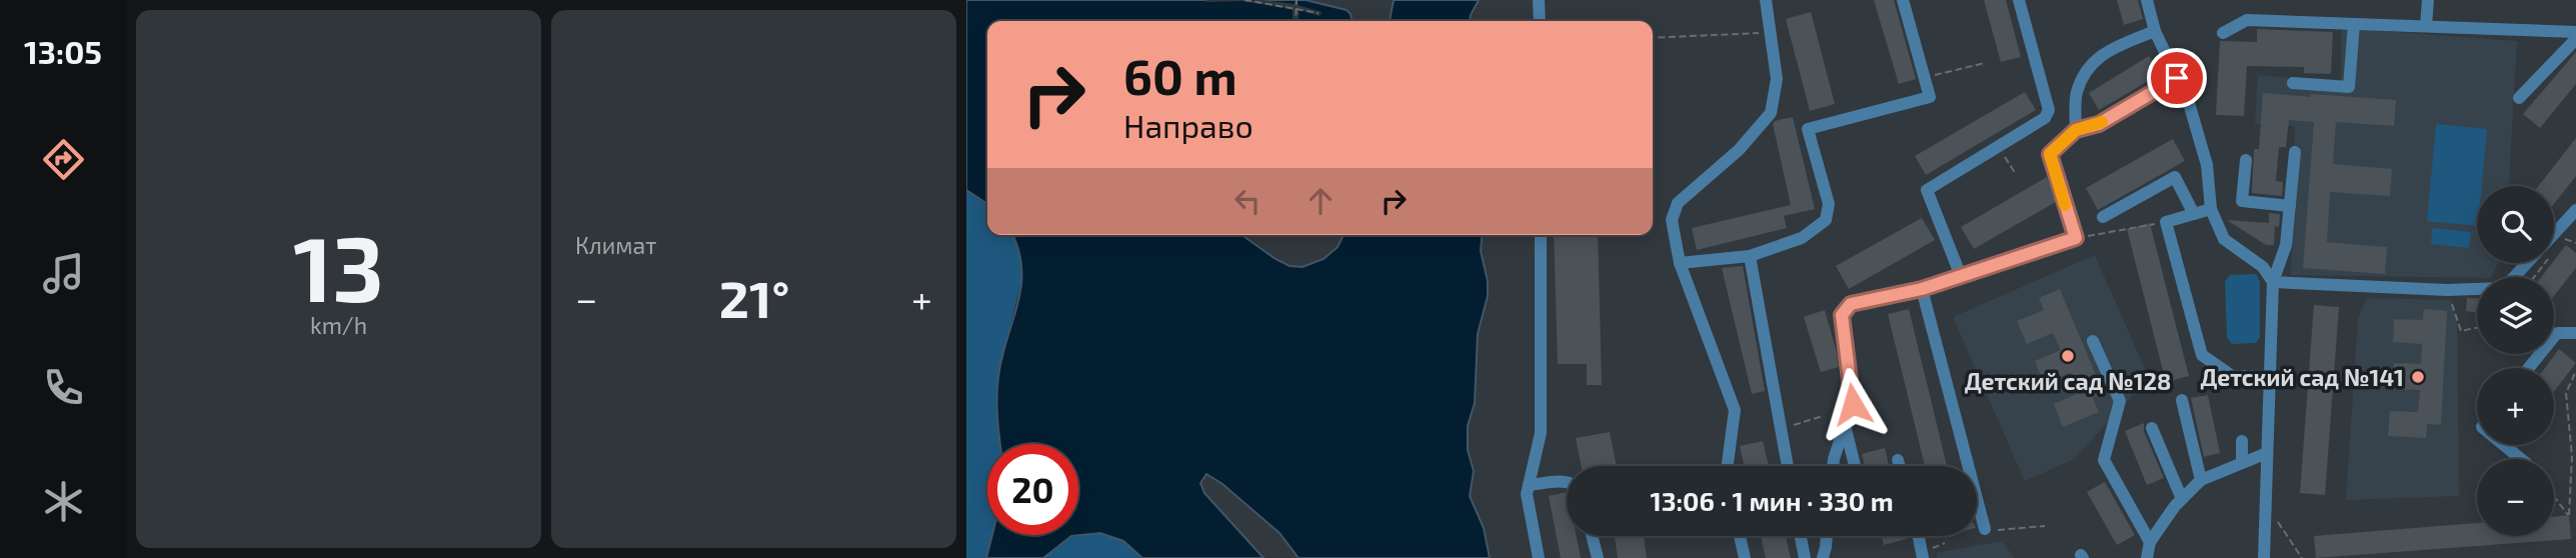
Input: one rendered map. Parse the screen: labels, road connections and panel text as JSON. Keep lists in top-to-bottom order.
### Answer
{
  "places": ["Детский сад №128", "Детский сад №141"],
  "page": {
    "tabs": "13:05",
    "tile": [
      ["13", "km/h"],
      "Климат"
    ],
    "turn": ["60 m", "Направо"],
    "map_buttons": ["+", "−"],
    "heat": ["−", "21°", "+"],
    "limit": "20",
    "trip": "13:06 · 1 мин · 330 m"
  }
}
